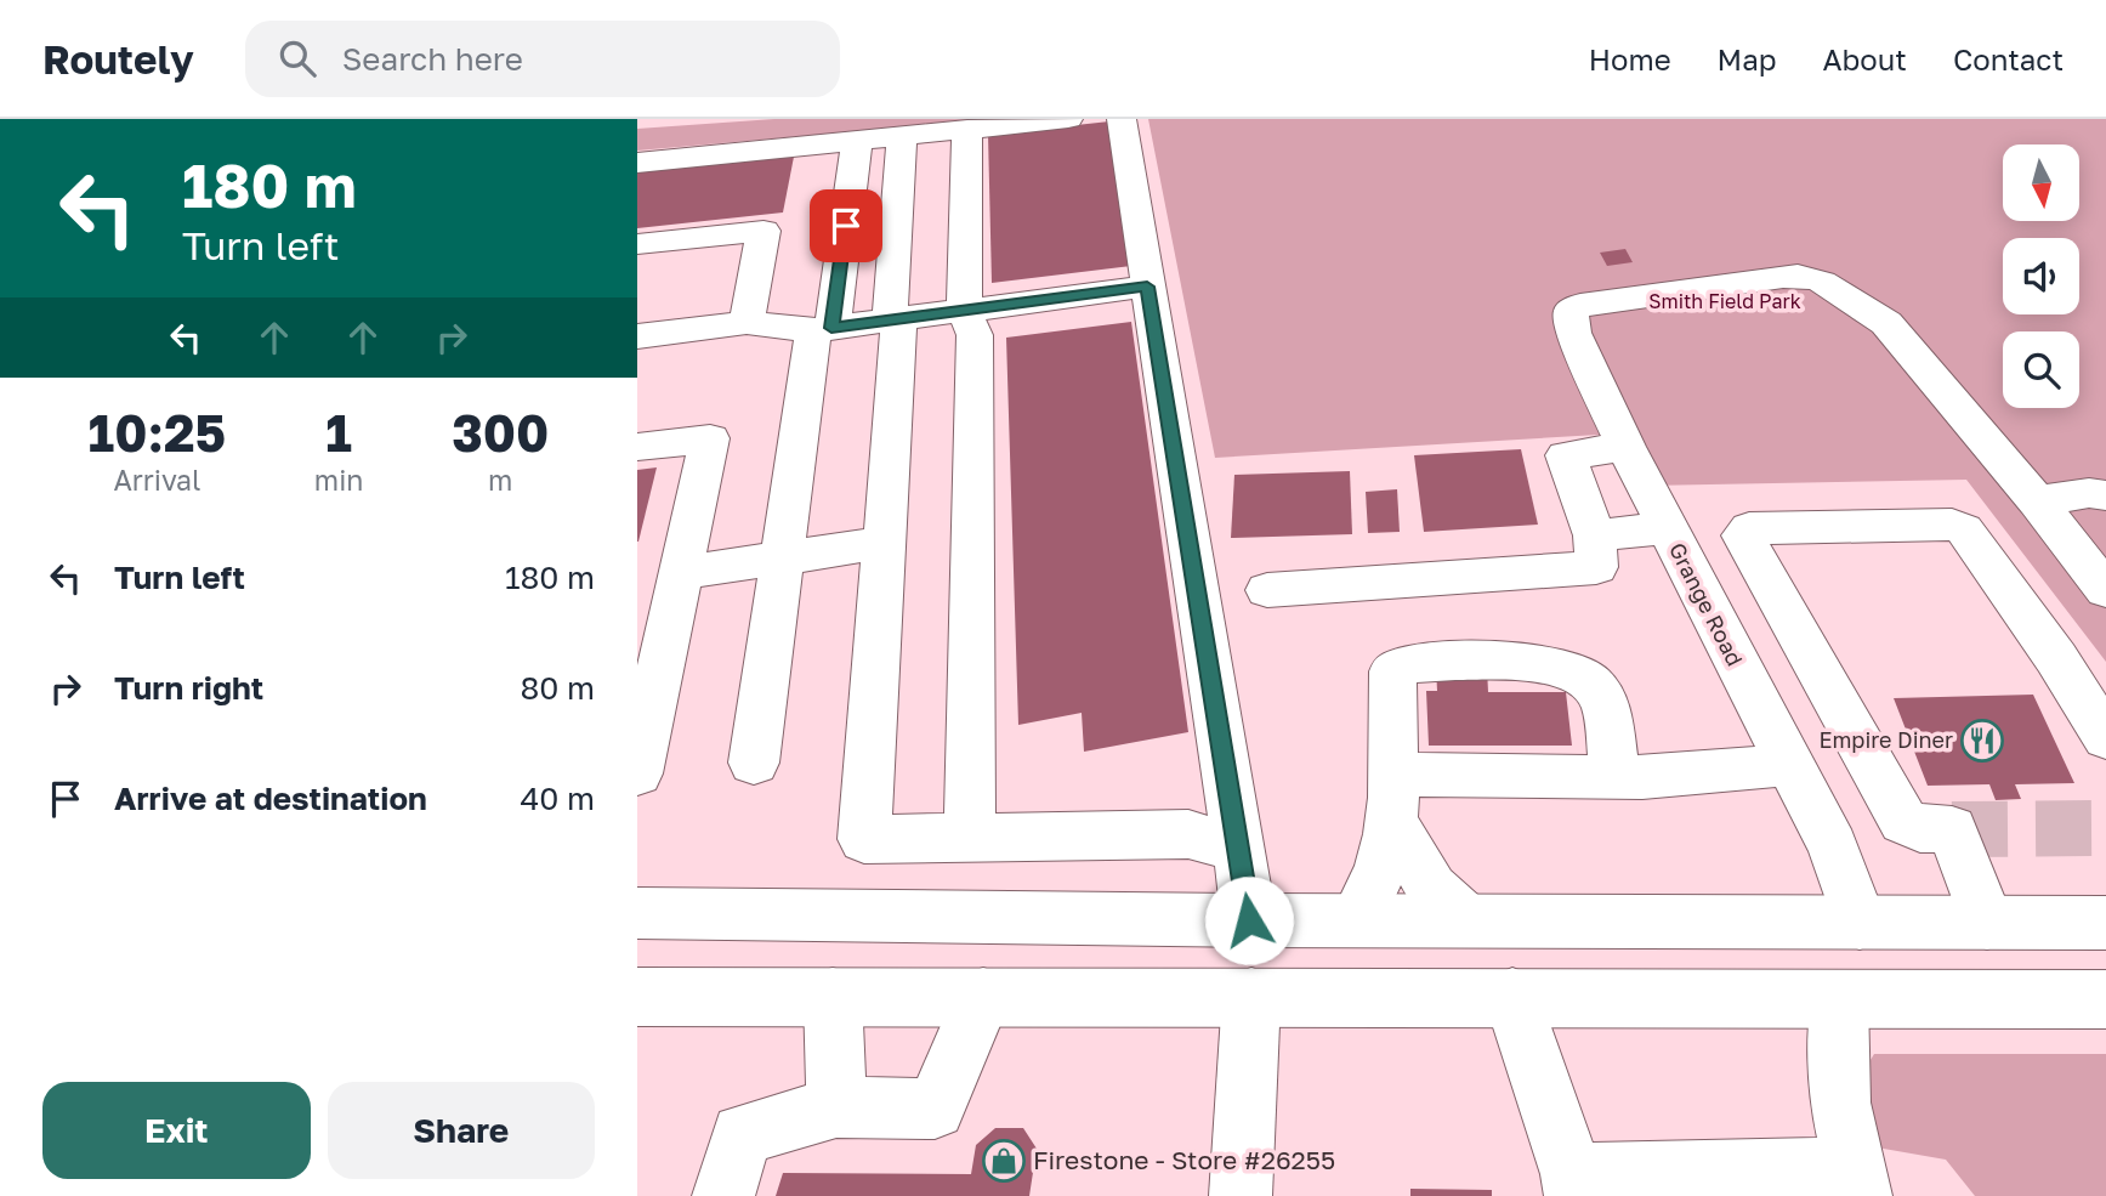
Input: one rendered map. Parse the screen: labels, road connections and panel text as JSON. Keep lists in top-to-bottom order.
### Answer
{
  "streets": {
    "main road": ["Grange Road"]
  },
  "parks": ["Smith Field Park"],
  "places": {
    "restaurant": ["Empire Diner"],
    "shop": ["Firestone - Store #26255"]
  },
  "north": "bottom",
  "page": {
    "header": "Routely",
    "search": "Search here",
    "nav": [
      "Home",
      "Map",
      "About",
      "Contact"
    ],
    "turn": ["180 m", "Turn left"],
    "eta": [
      "10:25",
      "Arrival",
      "1",
      "min",
      "300",
      "m"
    ],
    "list": [
      {
        "name": "Turn left",
        "value": "180 m"
      },
      {
        "name": "Turn right",
        "value": "80 m"
      },
      {
        "name": "Arrive at destination",
        "value": "40 m"
      }
    ],
    "buttons": ["Exit", "Share"]
  }
}
